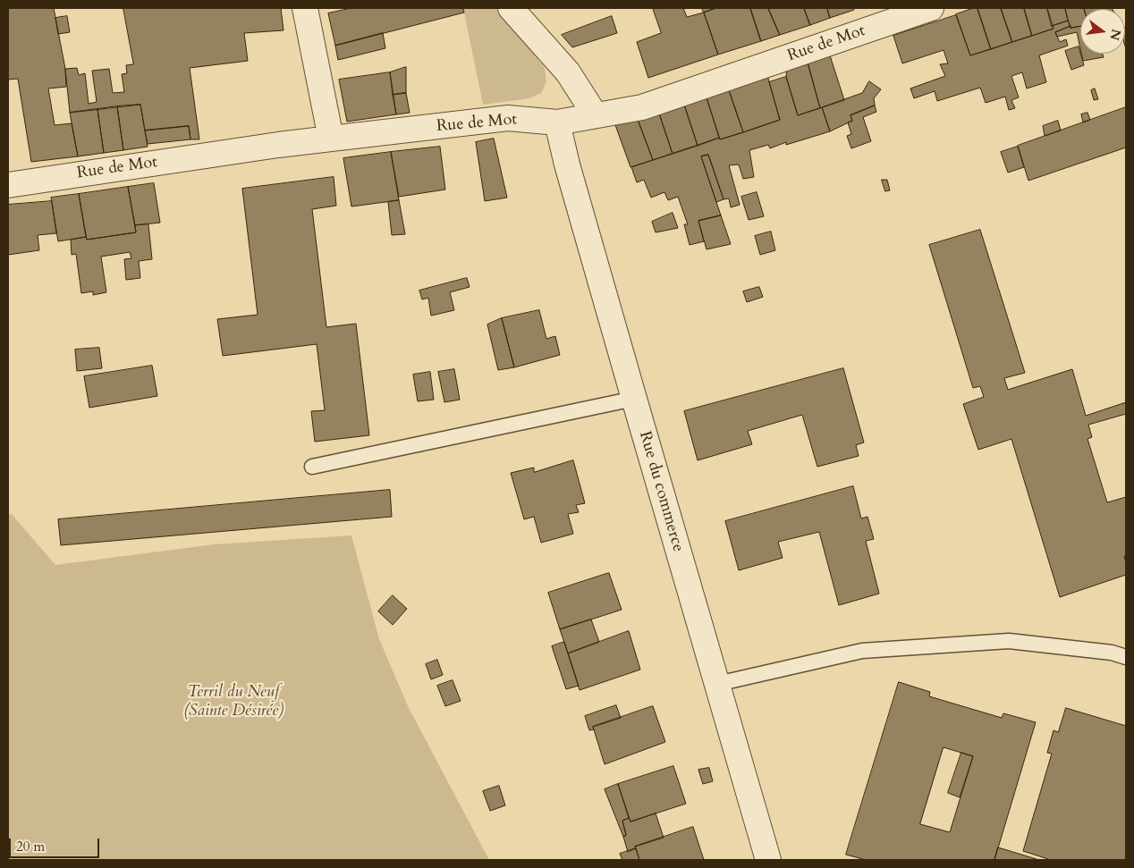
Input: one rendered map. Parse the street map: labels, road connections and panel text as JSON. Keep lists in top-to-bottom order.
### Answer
{
  "streets": {
    "street": ["Rue de Mot", "Rue du commerce"]
  },
  "crossings": [
    ["Rue de Mot", "Rue du commerce"]
  ],
  "parks": ["Terril du Neuf (Sainte Désirée)"],
  "scale_bar": "20 m",
  "north": "right"
}
